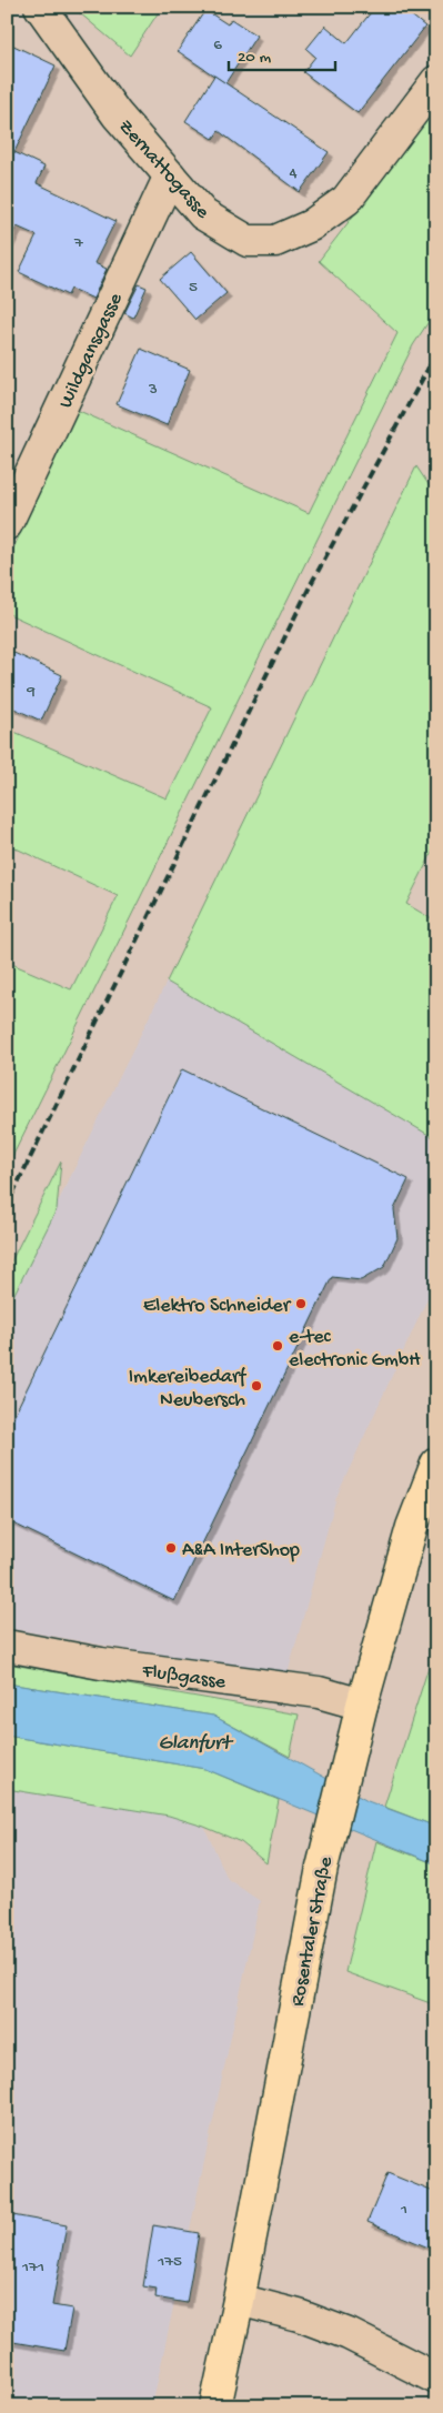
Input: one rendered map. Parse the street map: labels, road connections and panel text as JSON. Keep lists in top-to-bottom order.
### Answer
{
  "streets": {
    "main road": ["Rosentaler Straße"],
    "street": ["Zernattogasse", "Wildgansgasse", "Flußgasse"]
  },
  "crossings": [
    ["Zernattogasse", "Wildgansgasse"],
    ["Flußgasse", "Rosentaler Straße"]
  ],
  "water": ["Glanfurt"],
  "places": [
    "Elektro Schneider",
    "e-tec electronic GmbH",
    "Imkereibedarf Neubersch",
    "A&A InterShop"
  ],
  "house_numbers": [
    "6",
    "4",
    "7",
    "5",
    "3",
    "9",
    "1",
    "175",
    "171"
  ],
  "scale_bar": "20 m"
}
